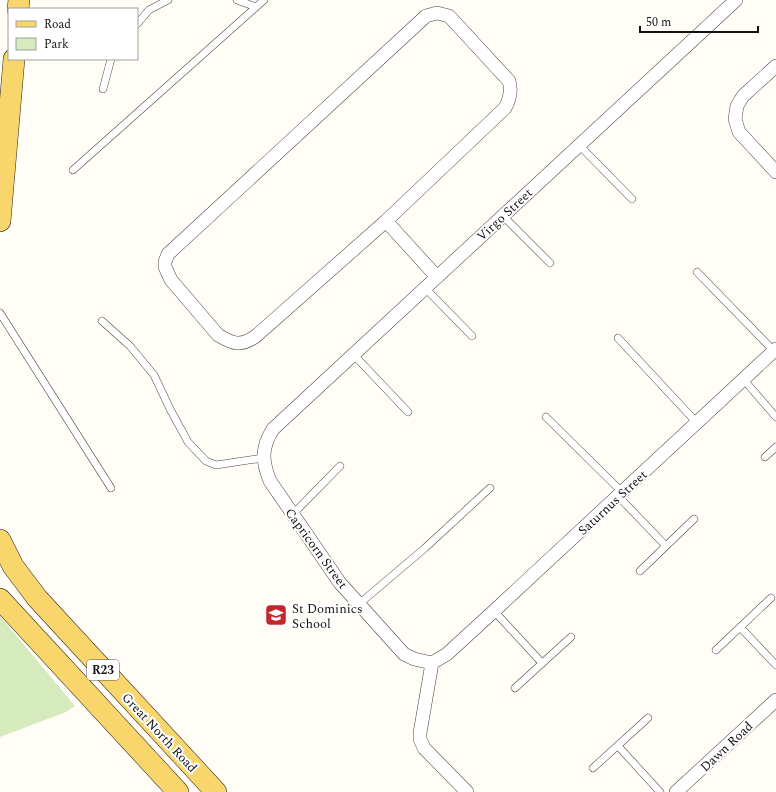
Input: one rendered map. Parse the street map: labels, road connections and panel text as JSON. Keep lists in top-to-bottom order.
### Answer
{
  "streets": {
    "main road": ["R23", "Great North Road"],
    "street": [
      "Virgo Street",
      "Saturnus Street",
      "Capricorn Street",
      "Dawn Road"
    ]
  },
  "crossings": [
    ["Virgo Street", "Capricorn Street"],
    ["Saturnus Street", "Capricorn Street"]
  ],
  "places": {
    "school or university": ["St Dominics School"]
  },
  "legend": ["Road", "Park"],
  "scale_bar": "50 m"
}
